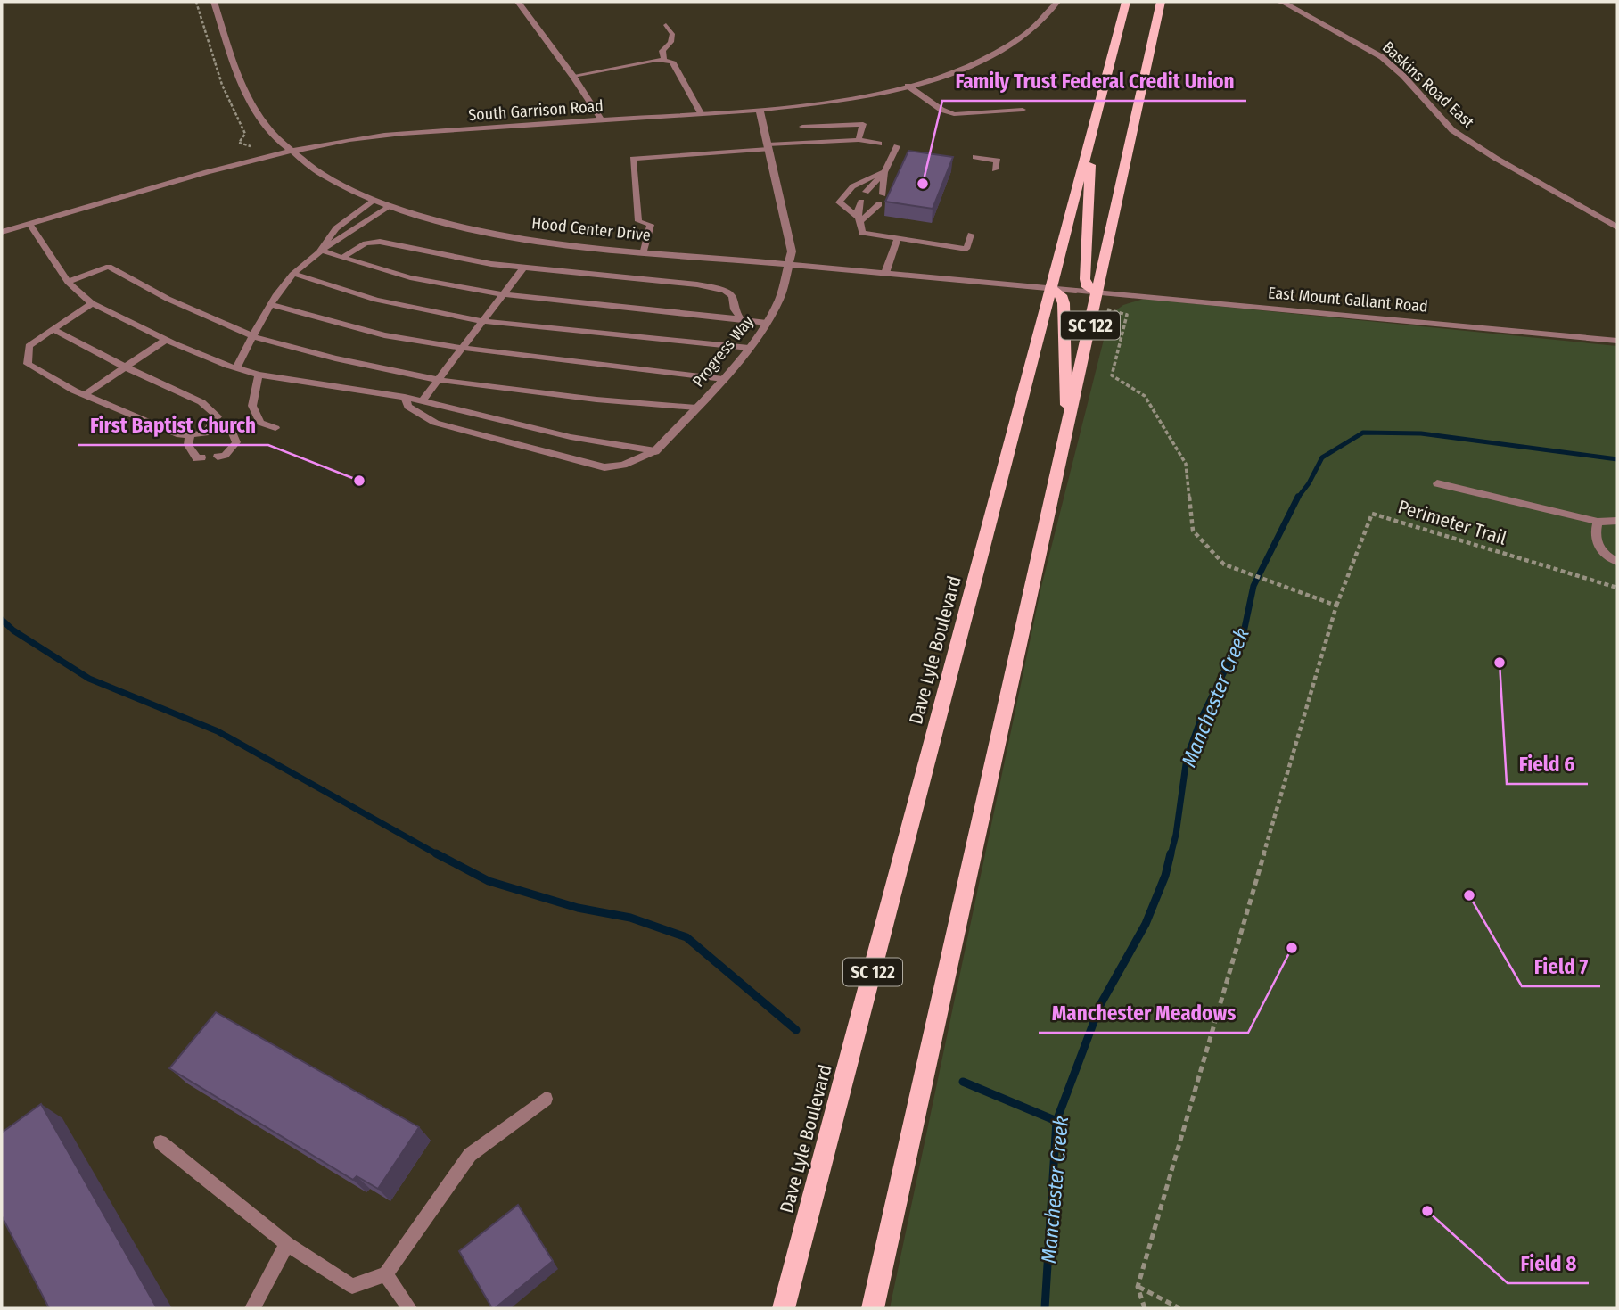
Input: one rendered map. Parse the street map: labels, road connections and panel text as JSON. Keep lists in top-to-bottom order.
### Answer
{
  "streets": {
    "main road": ["SC 122", "Dave Lyle Boulevard"],
    "street": [
      "Baskins Road East",
      "South Garrison Road",
      "Hood Center Drive",
      "East Mount Gallant Road",
      "Progress Way"
    ],
    "path": ["Perimeter Trail"]
  },
  "crossings": [
    ["South Garrison Road", "Hood Center Drive"],
    ["South Garrison Road", "Progress Way"],
    ["Hood Center Drive", "East Mount Gallant Road"],
    ["Hood Center Drive", "Progress Way"],
    ["Hood Center Drive", "Dave Lyle Boulevard"],
    ["East Mount Gallant Road", "SC 122"]
  ],
  "water": ["Manchester Creek"],
  "places": [
    "Family Trust Federal Credit Union",
    "First Baptist Church",
    "Field 6",
    "Field 7",
    "Manchester Meadows",
    "Field 8"
  ]
}
